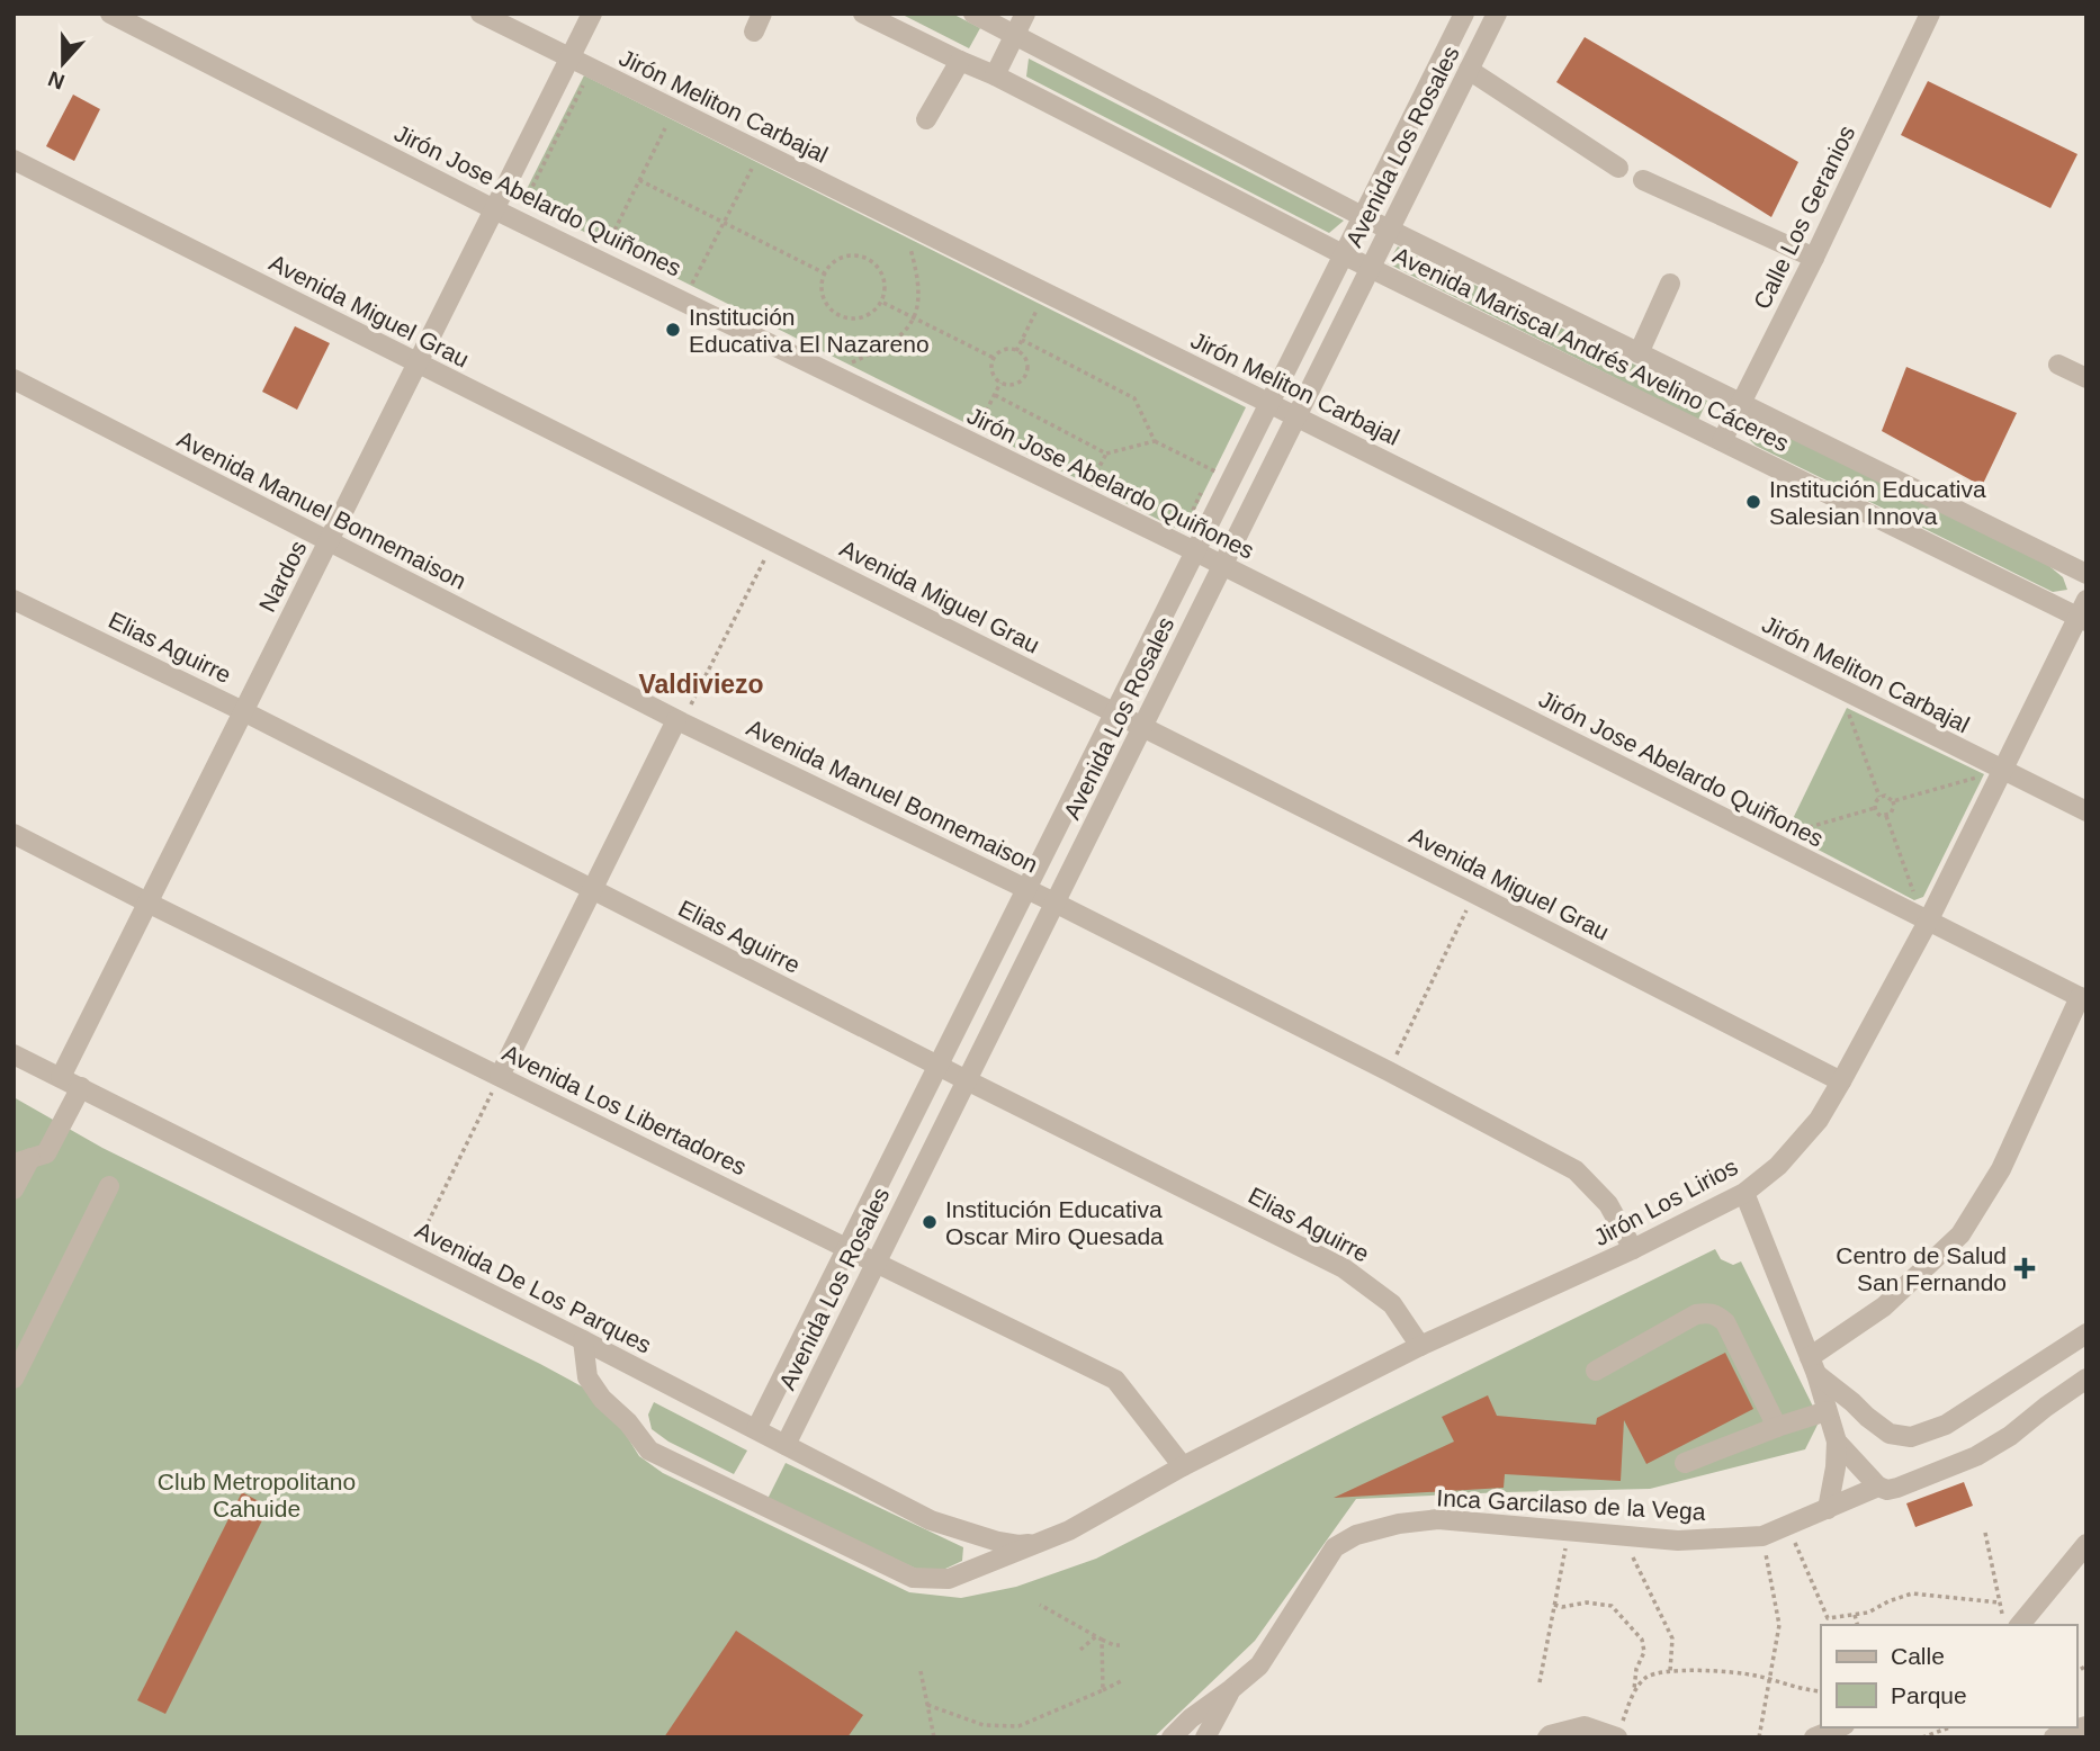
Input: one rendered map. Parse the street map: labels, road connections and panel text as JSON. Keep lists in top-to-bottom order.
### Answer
{
  "streets": {
    "street": [
      "Jirón Meliton Carbajal",
      "Avenida Los Rosales",
      "Jirón Jose Abelardo Quiñones",
      "Calle Los Geranios",
      "Avenida Miguel Grau",
      "Avenida Mariscal Andrés Avelino Cáceres",
      "Avenida Manuel Bonnemaison",
      "Nardos",
      "Elias Aguirre",
      "Avenida Los Libertadores",
      "Jirón Los Lirios",
      "Avenida De Los Parques",
      "Inca Garcilaso de la Vega"
    ]
  },
  "crossings": [
    ["Jirón Meliton Carbajal", "Avenida Los Rosales"],
    ["Jirón Meliton Carbajal", "Nardos"],
    ["Jirón Meliton Carbajal", "Jirón Los Lirios"],
    ["Avenida Los Rosales", "Jirón Jose Abelardo Quiñones"],
    ["Avenida Los Rosales", "Avenida Miguel Grau"],
    ["Avenida Los Rosales", "Avenida Mariscal Andrés Avelino Cáceres"],
    ["Avenida Los Rosales", "Avenida Manuel Bonnemaison"],
    ["Avenida Los Rosales", "Elias Aguirre"],
    ["Avenida Los Rosales", "Avenida Los Libertadores"],
    ["Avenida Los Rosales", "Avenida De Los Parques"],
    ["Jirón Jose Abelardo Quiñones", "Nardos"],
    ["Jirón Jose Abelardo Quiñones", "Jirón Los Lirios"],
    ["Calle Los Geranios", "Avenida Mariscal Andrés Avelino Cáceres"],
    ["Avenida Miguel Grau", "Nardos"],
    ["Avenida Miguel Grau", "Jirón Los Lirios"],
    ["Avenida Mariscal Andrés Avelino Cáceres", "Jirón Los Lirios"],
    ["Avenida Manuel Bonnemaison", "Nardos"],
    ["Avenida Manuel Bonnemaison", "Jirón Los Lirios"],
    ["Nardos", "Elias Aguirre"],
    ["Nardos", "Avenida Los Libertadores"],
    ["Nardos", "Avenida De Los Parques"],
    ["Elias Aguirre", "Jirón Los Lirios"],
    ["Avenida Los Libertadores", "Jirón Los Lirios"],
    ["Jirón Los Lirios", "Avenida De Los Parques"]
  ],
  "districts": ["Valdiviezo"],
  "parks": ["Club Metropolitano Cahuide"],
  "places": {
    "other": ["Institución Educativa El Nazareno", "Institución Educativa Salesian Innova", "Institución Educativa Oscar Miro Quesada"],
    "health": ["Centro de Salud San Fernando"]
  },
  "legend": ["Calle", "Parque"],
  "north": "bottom"
}
